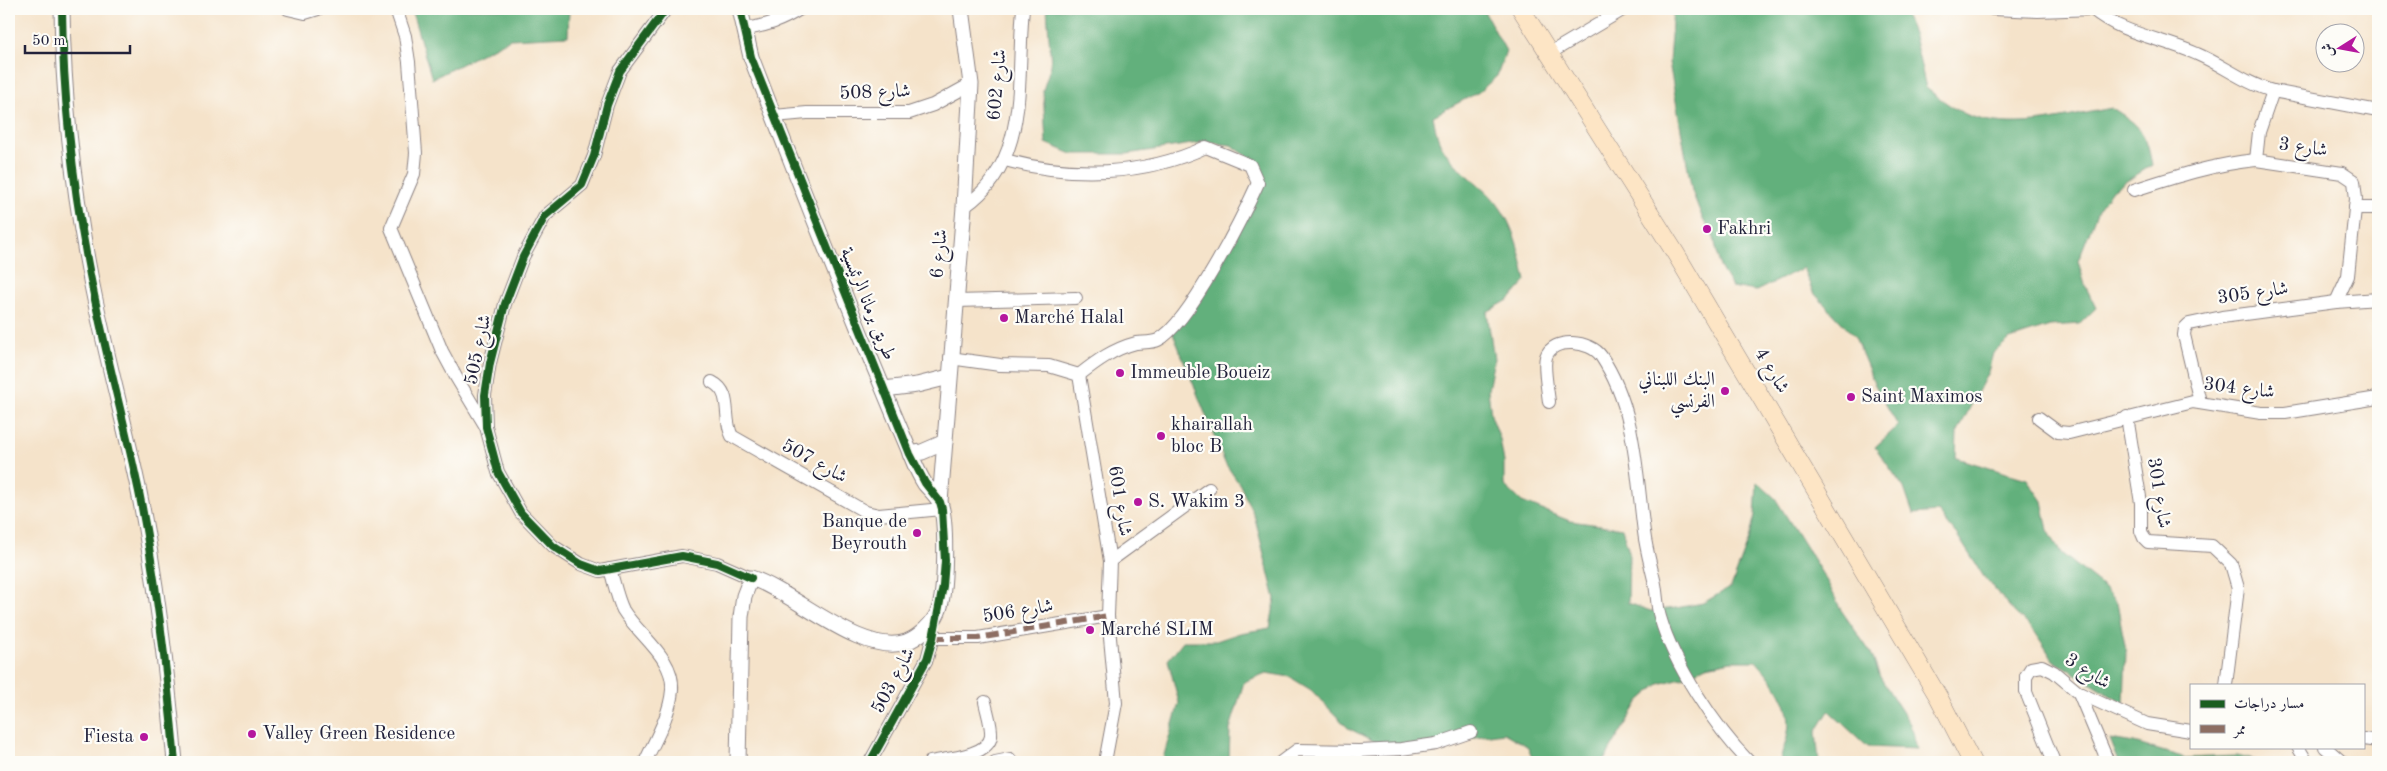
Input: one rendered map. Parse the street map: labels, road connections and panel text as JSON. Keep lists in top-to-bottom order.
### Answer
{
  "streets": {
    "main road": ["شارع 4"],
    "street": [
      "شارع 602",
      "شارع 508",
      "شارع 3",
      "شارع 6",
      "شارع 305",
      "طريق برمانا الرئيسية",
      "شارع 505",
      "شارع 304",
      "شارع 507",
      "شارع 301",
      "شارع 601",
      "شارع 506",
      "شارع 503"
    ]
  },
  "crossings": [
    ["شارع 602", "شارع 6"],
    ["شارع 508", "شارع 6"],
    ["شارع 508", "طريق برمانا الرئيسية"],
    ["شارع 3", "شارع 305"],
    ["شارع 6", "طريق برمانا الرئيسية"],
    ["شارع 6", "شارع 507"],
    ["شارع 305", "شارع 304"],
    ["طريق برمانا الرئيسية", "شارع 507"],
    ["شارع 304", "شارع 301"],
    ["شارع 601", "شارع 506"],
    ["شارع 506", "شارع 503"]
  ],
  "places": [
    "Fakhri",
    "Marché Halal",
    "Immeuble Boueiz",
    "البنك اللبناني الفرنسي",
    "Saint Maximos",
    "khairallah bloc B",
    "S. Wakim 3",
    "Banque de Beyrouth",
    "Marché SLIM",
    "Valley Green Residence",
    "Fiesta"
  ],
  "legend": ["مسار دراجات", "ممر"],
  "scale_bar": "50 m",
  "north": "left"
}
